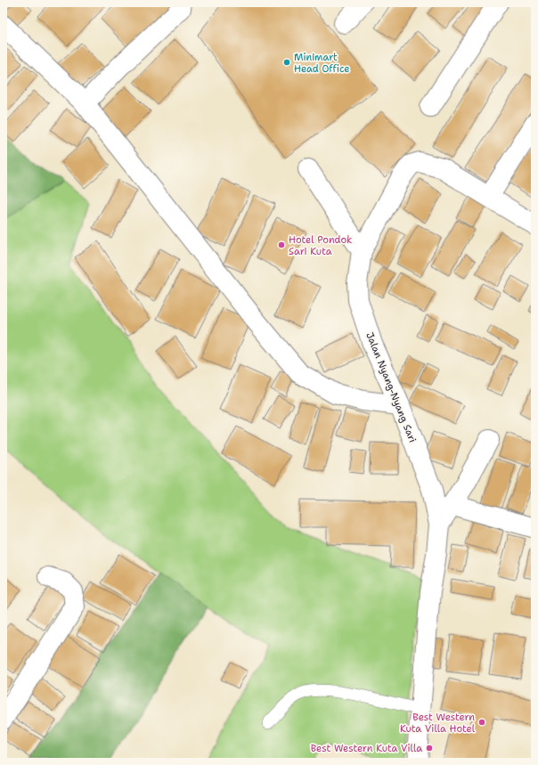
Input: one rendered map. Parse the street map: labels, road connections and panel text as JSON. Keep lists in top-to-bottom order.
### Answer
{
  "streets": {
    "street": ["Jalan Nyang-Nyang Sari"]
  },
  "places": [
    "Minimart Head Office",
    "Hotel Pondok Sari Kuta",
    "Best Western Kuta Villa Hotel",
    "Best Western Kuta Villa"
  ]
}
